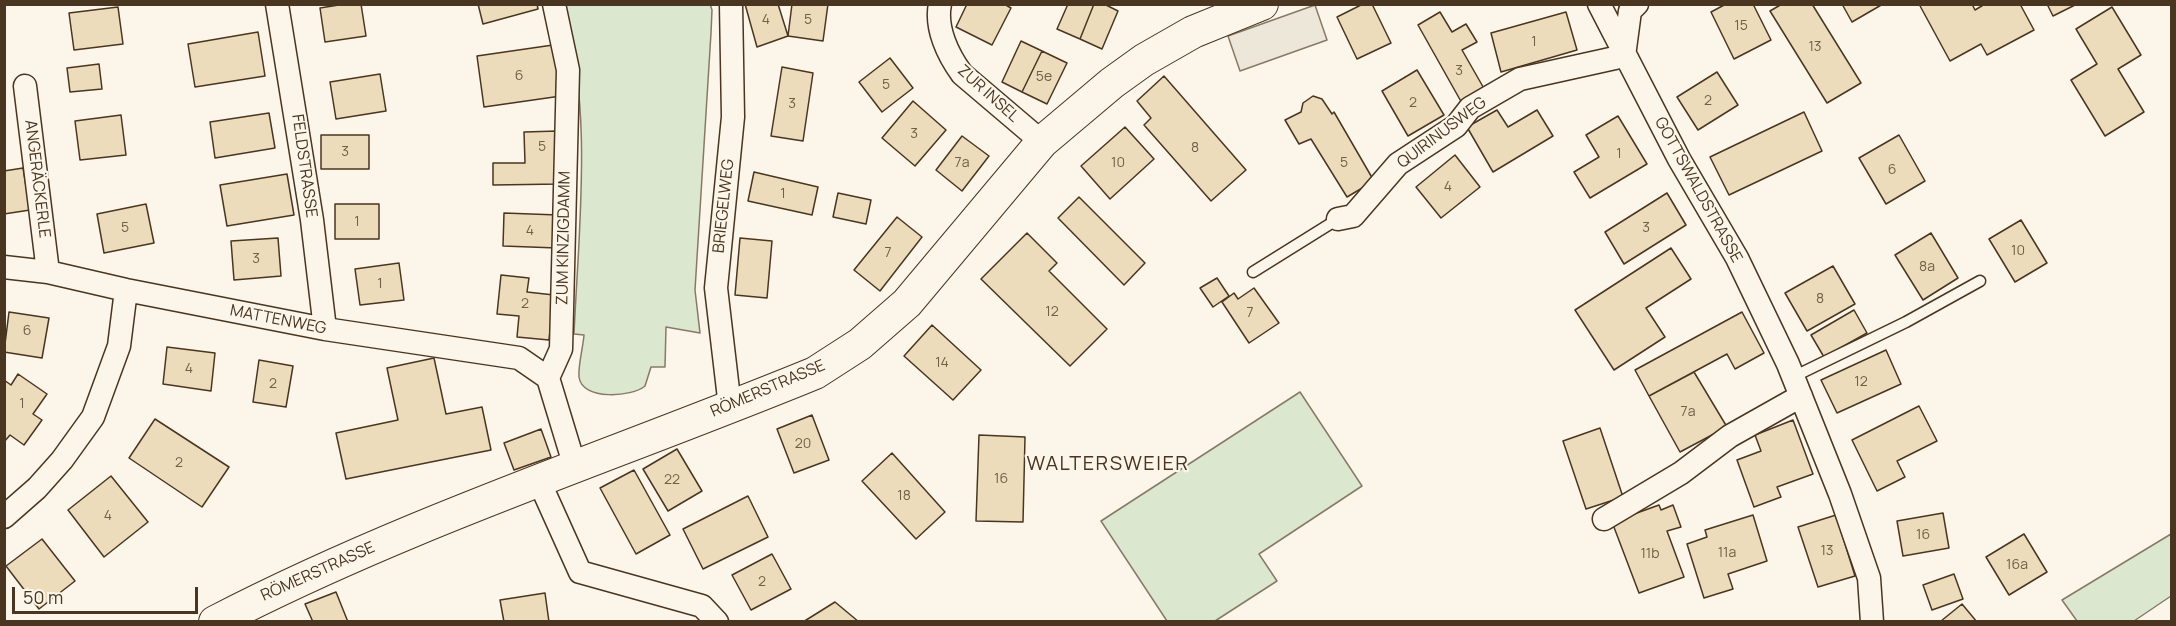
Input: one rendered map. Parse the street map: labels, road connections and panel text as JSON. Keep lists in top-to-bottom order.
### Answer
{
  "streets": {
    "street": [
      "ZUR INSEL",
      "QUIRINUSWEG",
      "FELDSTRASSE",
      "ANGERÄCKERLE",
      "GOTTSWALDSTRASSE",
      "BRIEGELWEG",
      "ZUM KINZIGDAMM",
      "MATTENWEG",
      "RÖMERSTRASSE"
    ]
  },
  "crossings": [
    ["ZUR INSEL", "RÖMERSTRASSE"],
    ["QUIRINUSWEG", "GOTTSWALDSTRASSE"],
    ["FELDSTRASSE", "MATTENWEG"],
    ["ANGERÄCKERLE", "MATTENWEG"],
    ["BRIEGELWEG", "RÖMERSTRASSE"],
    ["ZUM KINZIGDAMM", "MATTENWEG"]
  ],
  "districts": ["WALTERSWEIER"],
  "house_numbers": [
    "4",
    "5",
    "15",
    "1",
    "13",
    "3",
    "6",
    "5e",
    "5",
    "2",
    "2",
    "3",
    "3",
    "5",
    "8",
    "3",
    "1",
    "7a",
    "10",
    "5",
    "6",
    "4",
    "1",
    "1",
    "5",
    "3",
    "4",
    "10",
    "7",
    "3",
    "8a",
    "1",
    "8",
    "2",
    "12",
    "7",
    "6",
    "14",
    "4",
    "12",
    "2",
    "1",
    "7a",
    "20",
    "2",
    "16",
    "22",
    "18",
    "4",
    "16",
    "13",
    "11a",
    "11b",
    "16a",
    "2"
  ],
  "scale_bar": "50 m"
}
